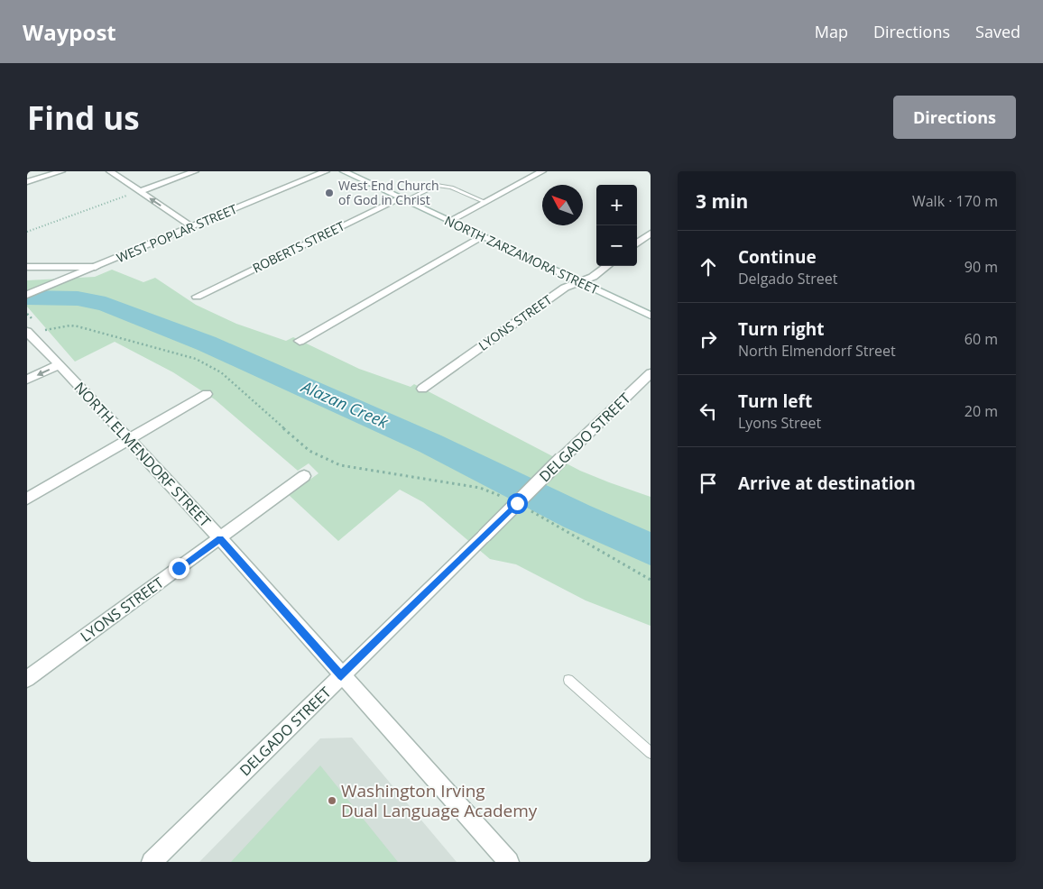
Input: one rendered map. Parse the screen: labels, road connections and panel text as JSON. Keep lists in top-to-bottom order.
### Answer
{
  "streets": {
    "street": [
      "WEST POPLAR STREET",
      "ROBERTS STREET",
      "NORTH ZARZAMORA STREET",
      "LYONS STREET",
      "DELGADO STREET",
      "NORTH ELMENDORF STREET"
    ]
  },
  "crossings": [
    ["ROBERTS STREET", "NORTH ZARZAMORA STREET"],
    ["NORTH ZARZAMORA STREET", "LYONS STREET"],
    ["LYONS STREET", "NORTH ELMENDORF STREET"],
    ["DELGADO STREET", "NORTH ELMENDORF STREET"]
  ],
  "water": ["Alazan Creek"],
  "places": ["West End Church of God in Christ", "Washington Irving Dual Language Academy"],
  "north": "top left",
  "page": {
    "header": "Waypost",
    "nav": ["Map", "Directions", "Saved"],
    "buttons": "Directions",
    "title": "Find us",
    "heading": ["3 min", "Walk · 170 m"],
    "map_buttons": ["+", "−"],
    "list": [
      ["Continue", "Delgado Street", "90 m"],
      ["Turn right", "North Elmendorf Street", "60 m"],
      ["Turn left", "Lyons Street", "20 m"],
      "Arrive at destination"
    ]
  }
}
